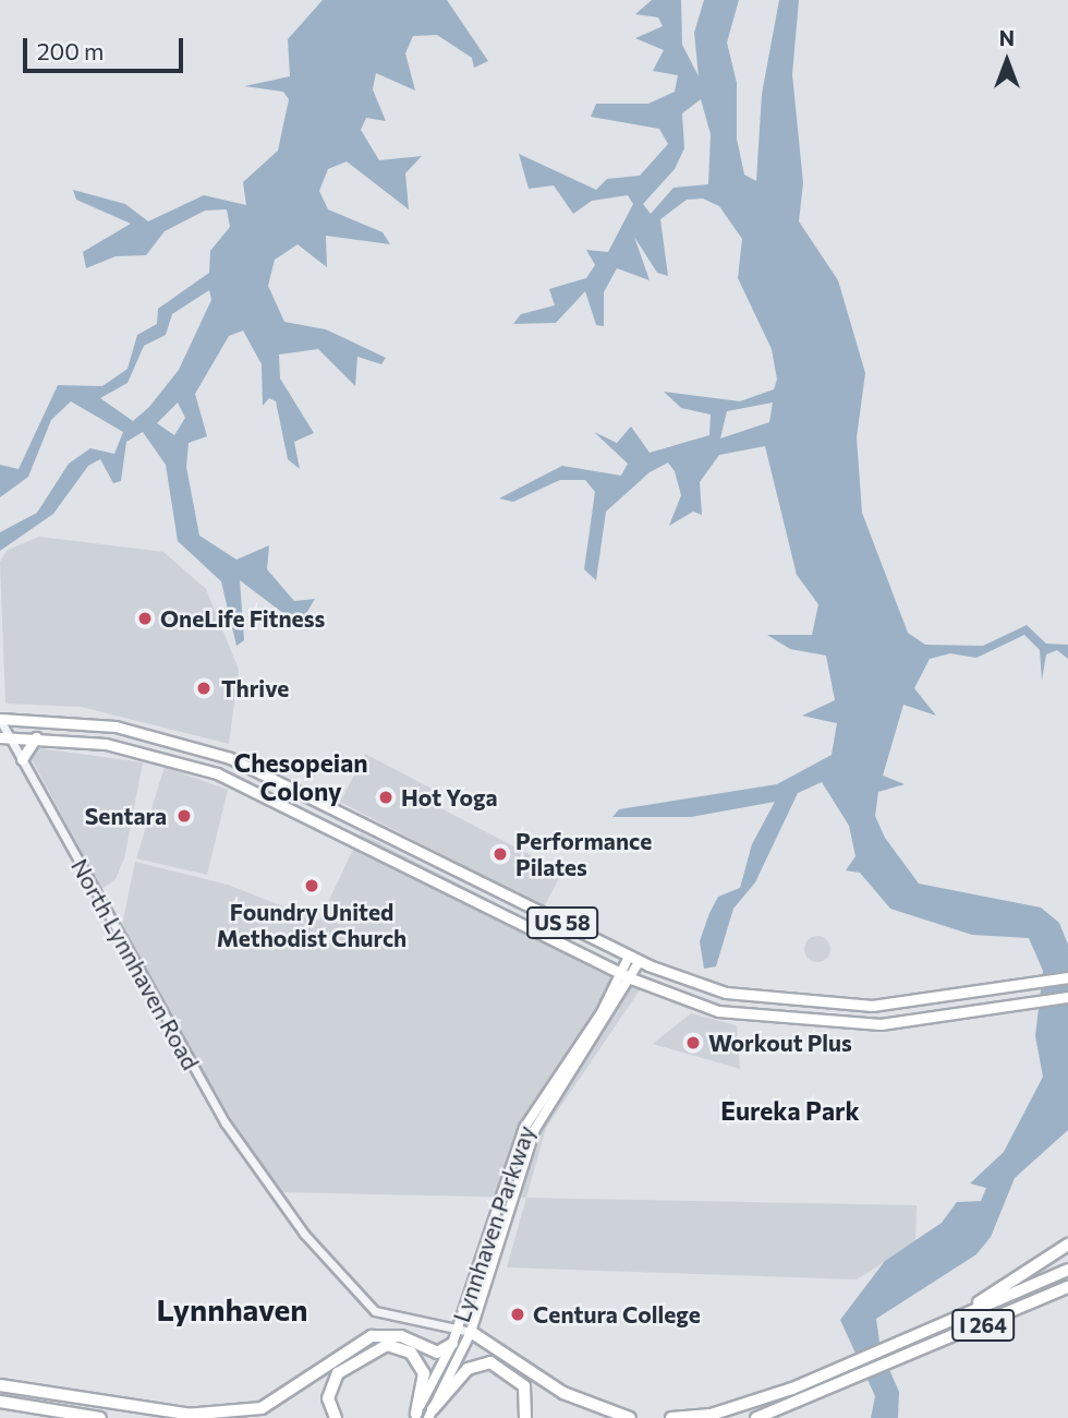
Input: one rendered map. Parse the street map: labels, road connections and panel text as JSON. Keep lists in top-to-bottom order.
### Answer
{
  "streets": {
    "highway": ["I 264"],
    "main road": ["US 58", "Lynnhaven Parkway"],
    "street": ["North Lynnhaven Road"]
  },
  "crossings": [
    ["US 58", "North Lynnhaven Road"],
    ["US 58", "Lynnhaven Parkway"],
    ["North Lynnhaven Road", "Lynnhaven Parkway"]
  ],
  "districts": ["Chesopeian Colony", "Eureka Park", "Lynnhaven"],
  "places": [
    "OneLife Fitness",
    "Thrive",
    "Hot Yoga",
    "Sentara",
    "Performance Pilates",
    "Foundry United Methodist Church",
    "Workout Plus",
    "Centura College"
  ],
  "scale_bar": "200 m",
  "north": "top"
}
